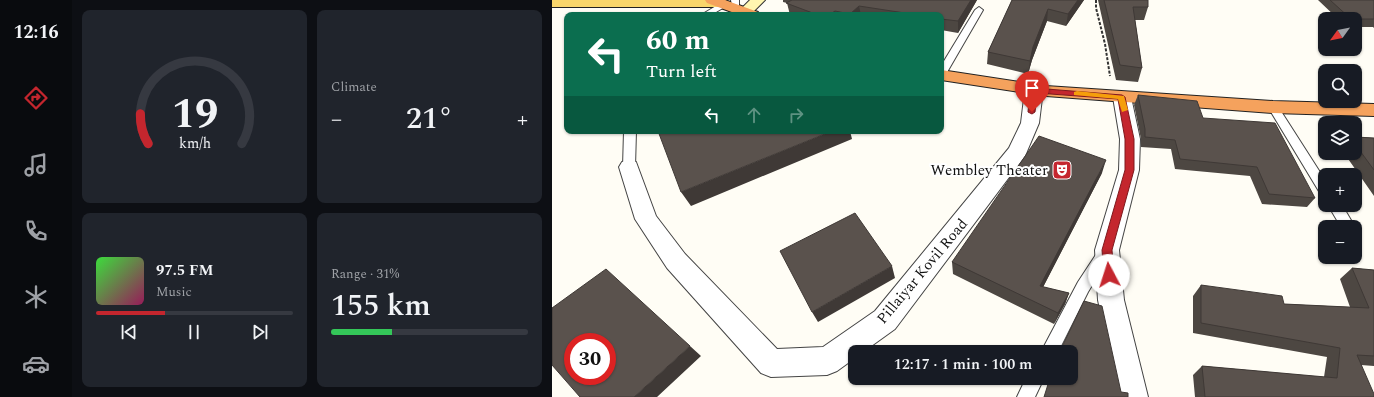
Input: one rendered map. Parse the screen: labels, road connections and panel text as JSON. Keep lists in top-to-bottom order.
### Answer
{
  "streets": {
    "street": ["Pillaiyar Kovil Road"]
  },
  "places": {
    "theatre": ["Wembley Theater"]
  },
  "north": "bottom left",
  "page": {
    "tabs": "12:16",
    "tile": [
      "Climate",
      ["Range · 31%", "155 km"]
    ],
    "map_buttons": ["+", "−"],
    "turn": ["60 m", "Turn left"],
    "heat": ["−", "21°", "+"],
    "song": ["97.5 FM", "Music"],
    "limit": "30",
    "trip": "12:17 · 1 min · 100 m",
    "gauge": ["19", "km/h"]
  }
}
